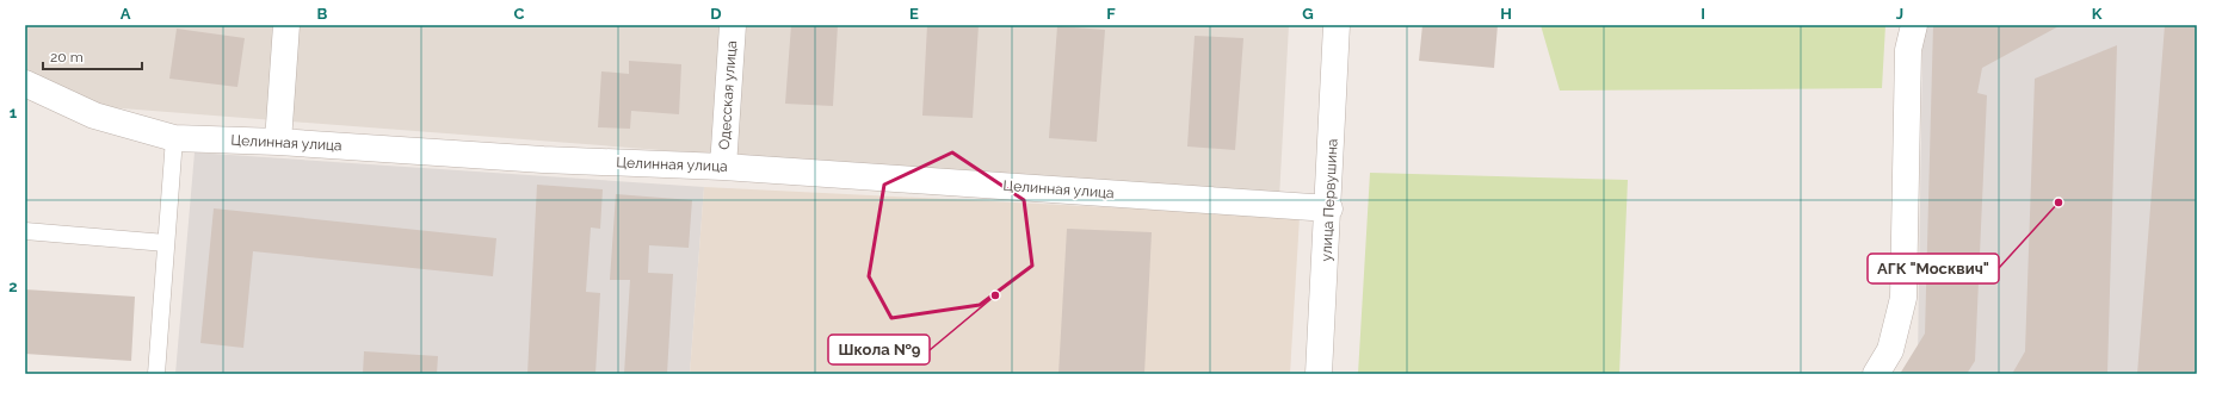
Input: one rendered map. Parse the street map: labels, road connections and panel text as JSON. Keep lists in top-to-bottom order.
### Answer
{
  "streets": {
    "street": ["Одесская улица", "Целинная улица", "улица Первушина"]
  },
  "crossings": [
    ["Одесская улица", "Целинная улица"],
    ["Целинная улица", "улица Первушина"]
  ],
  "places": ["АГК \"Москвич\"", "Школа №9"],
  "scale_bar": "20 m",
  "grid": {
    "columns": [
      "A",
      "B",
      "C",
      "D",
      "E",
      "F",
      "G",
      "H",
      "I",
      "J",
      "K"
    ],
    "rows": ["1", "2"]
  }
}
